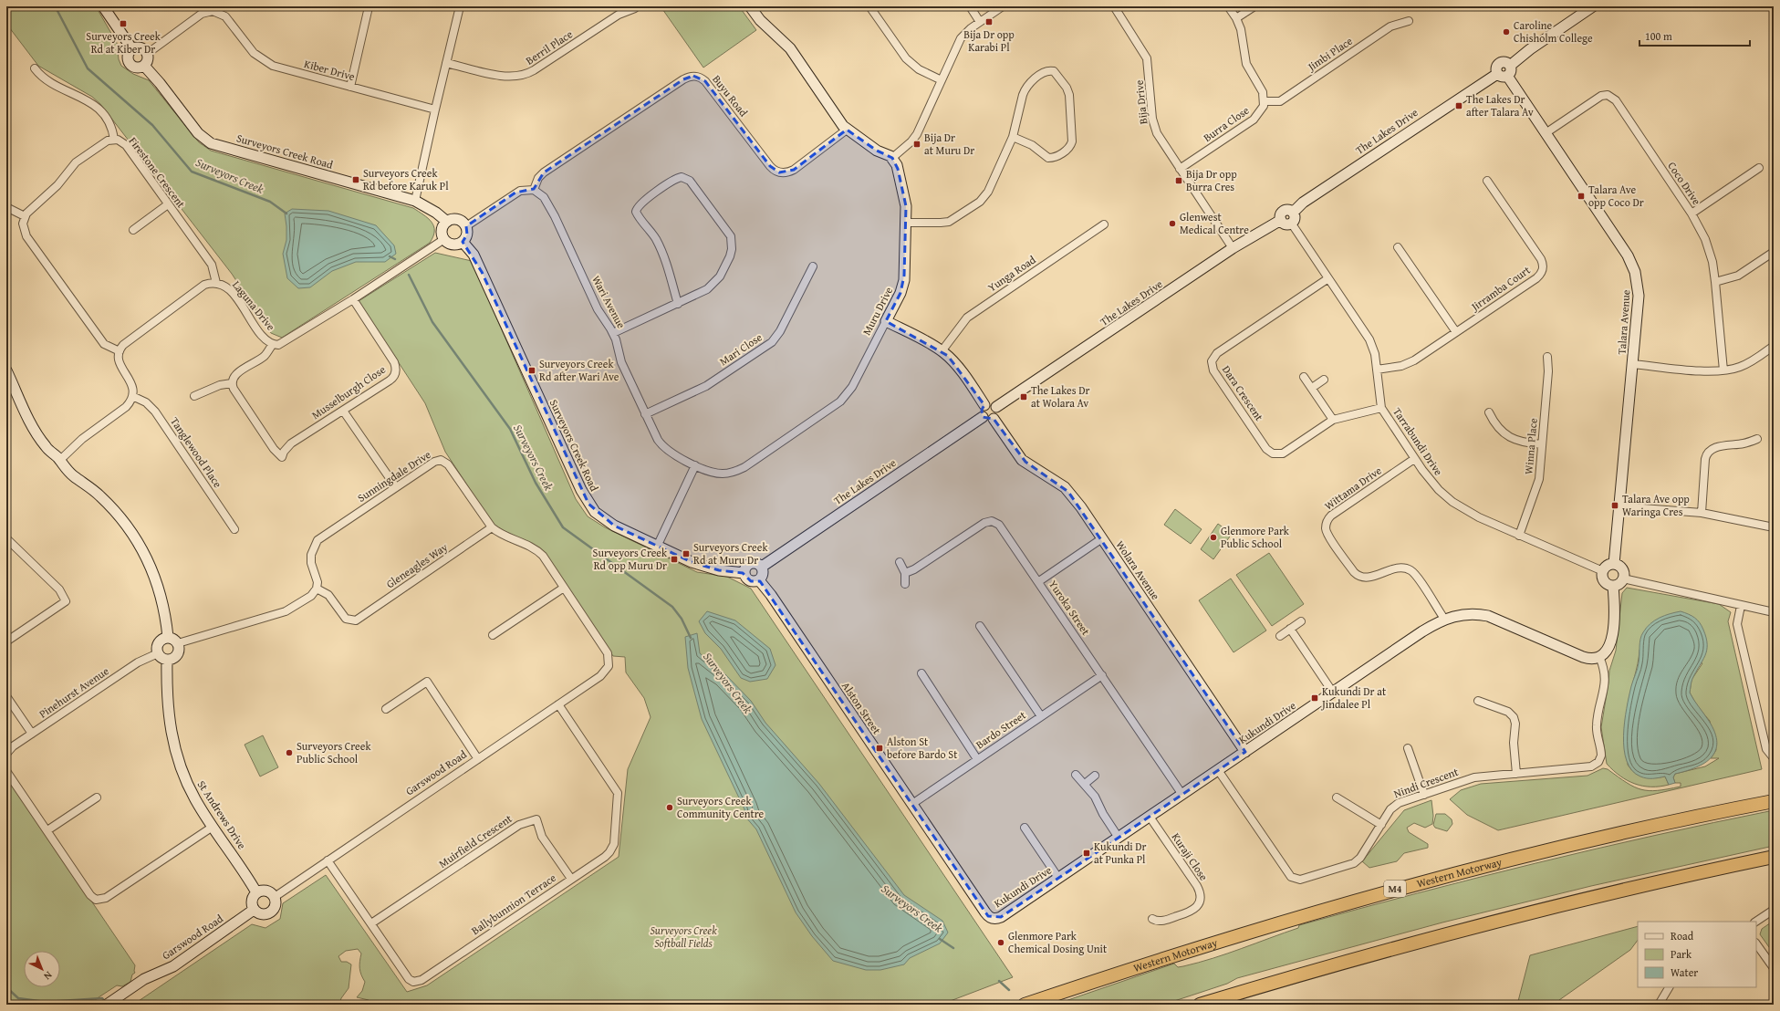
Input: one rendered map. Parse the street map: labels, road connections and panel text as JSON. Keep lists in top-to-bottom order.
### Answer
{
  "streets": {
    "highway": ["Western Motorway", "M4"],
    "street": [
      "Berril Place",
      "Jimbi Place",
      "Kiber Drive",
      "Buyu Road",
      "Bija Drive",
      "Burra Close",
      "The Lakes Drive",
      "Surveyors Creek Road",
      "Firestone Crescent",
      "Coco Drive",
      "Yunga Road",
      "Jirramba Court",
      "Wari Avenue",
      "Laguna Drive",
      "Muru Drive",
      "Talara Avenue",
      "Mari Close",
      "Musselburgh Close",
      "Dara Crescent",
      "Tarrabundi Drive",
      "Winna Place",
      "Tanglewood Place",
      "Sunningdale Drive",
      "Wittama Drive",
      "Gleneagles Way",
      "Wolara Avenue",
      "Yuroka Street",
      "Pinehurst Avenue",
      "Alston Street",
      "Kukundi Drive",
      "Bardo Street",
      "Garswood Road",
      "Nindi Crescent",
      "St Andrews Drive",
      "Muirfield Crescent",
      "Kuraji Close",
      "Ballybunnion Terrace"
    ]
  },
  "crossings": [
    ["Jimbi Place", "Burra Close"],
    ["Kiber Drive", "Surveyors Creek Road"],
    ["Buyu Road", "Wari Avenue"],
    ["Bija Drive", "Burra Close"],
    ["Bija Drive", "The Lakes Drive"],
    ["The Lakes Drive", "Surveyors Creek Road"],
    ["The Lakes Drive", "Talara Avenue"],
    ["The Lakes Drive", "Tarrabundi Drive"],
    ["The Lakes Drive", "Wolara Avenue"],
    ["The Lakes Drive", "Alston Street"],
    ["Surveyors Creek Road", "Laguna Drive"],
    ["Surveyors Creek Road", "Alston Street"],
    ["Firestone Crescent", "Laguna Drive"],
    ["Coco Drive", "Talara Avenue"],
    ["Jirramba Court", "Tarrabundi Drive"],
    ["Wari Avenue", "Muru Drive"],
    ["Wari Avenue", "Mari Close"],
    ["Laguna Drive", "Musselburgh Close"],
    ["Talara Avenue", "Tarrabundi Drive"],
    ["Dara Crescent", "Tarrabundi Drive"],
    ["Tarrabundi Drive", "Winna Place"],
    ["Tarrabundi Drive", "Wittama Drive"],
    ["Sunningdale Drive", "Gleneagles Way"],
    ["Sunningdale Drive", "Garswood Road"],
    ["Wittama Drive", "Kukundi Drive"],
    ["Wolara Avenue", "Kukundi Drive"],
    ["Yuroka Street", "Kukundi Drive"],
    ["Yuroka Street", "Bardo Street"],
    ["Pinehurst Avenue", "St Andrews Drive"],
    ["Alston Street", "Kukundi Drive"],
    ["Alston Street", "Bardo Street"],
    ["Kukundi Drive", "Nindi Crescent"],
    ["Kukundi Drive", "Kuraji Close"],
    ["Garswood Road", "St Andrews Drive"],
    ["Garswood Road", "Ballybunnion Terrace"],
    ["Muirfield Crescent", "Ballybunnion Terrace"]
  ],
  "water": ["Surveyors Creek"],
  "parks": ["Surveyors Creek Softball Fields"],
  "places": {
    "transit": [
      "Bija Dr opp Karabi Pl",
      "Surveyors Creek Rd at Kiber Dr",
      "The Lakes Dr after Talara Av",
      "Bija Dr at Muru Dr",
      "Surveyors Creek Rd before Karuk Pl",
      "Bija Dr opp Burra Cres",
      "Talara Ave opp Coco Dr",
      "Surveyors Creek Rd after Wari Ave",
      "The Lakes Dr at Wolara Av",
      "Talara Ave opp Waringa Cres",
      "Surveyors Creek Rd at Muru Dr",
      "Surveyors Creek Rd opp Muru Dr",
      "Kukundi Dr at Jindalee Pl",
      "Alston St before Bardo St",
      "Kukundi Dr at Punka Pl"
    ],
    "other": [
      "Caroline Chisholm College",
      "Glenwest Medical Centre",
      "Glenmore Park Public School",
      "Surveyors Creek Public School",
      "Surveyors Creek Community Centre",
      "Glenmore Park Chemical Dosing Unit"
    ]
  },
  "legend": ["Road", "Park", "Water"],
  "scale_bar": "100 m",
  "north": "bottom right"
}
